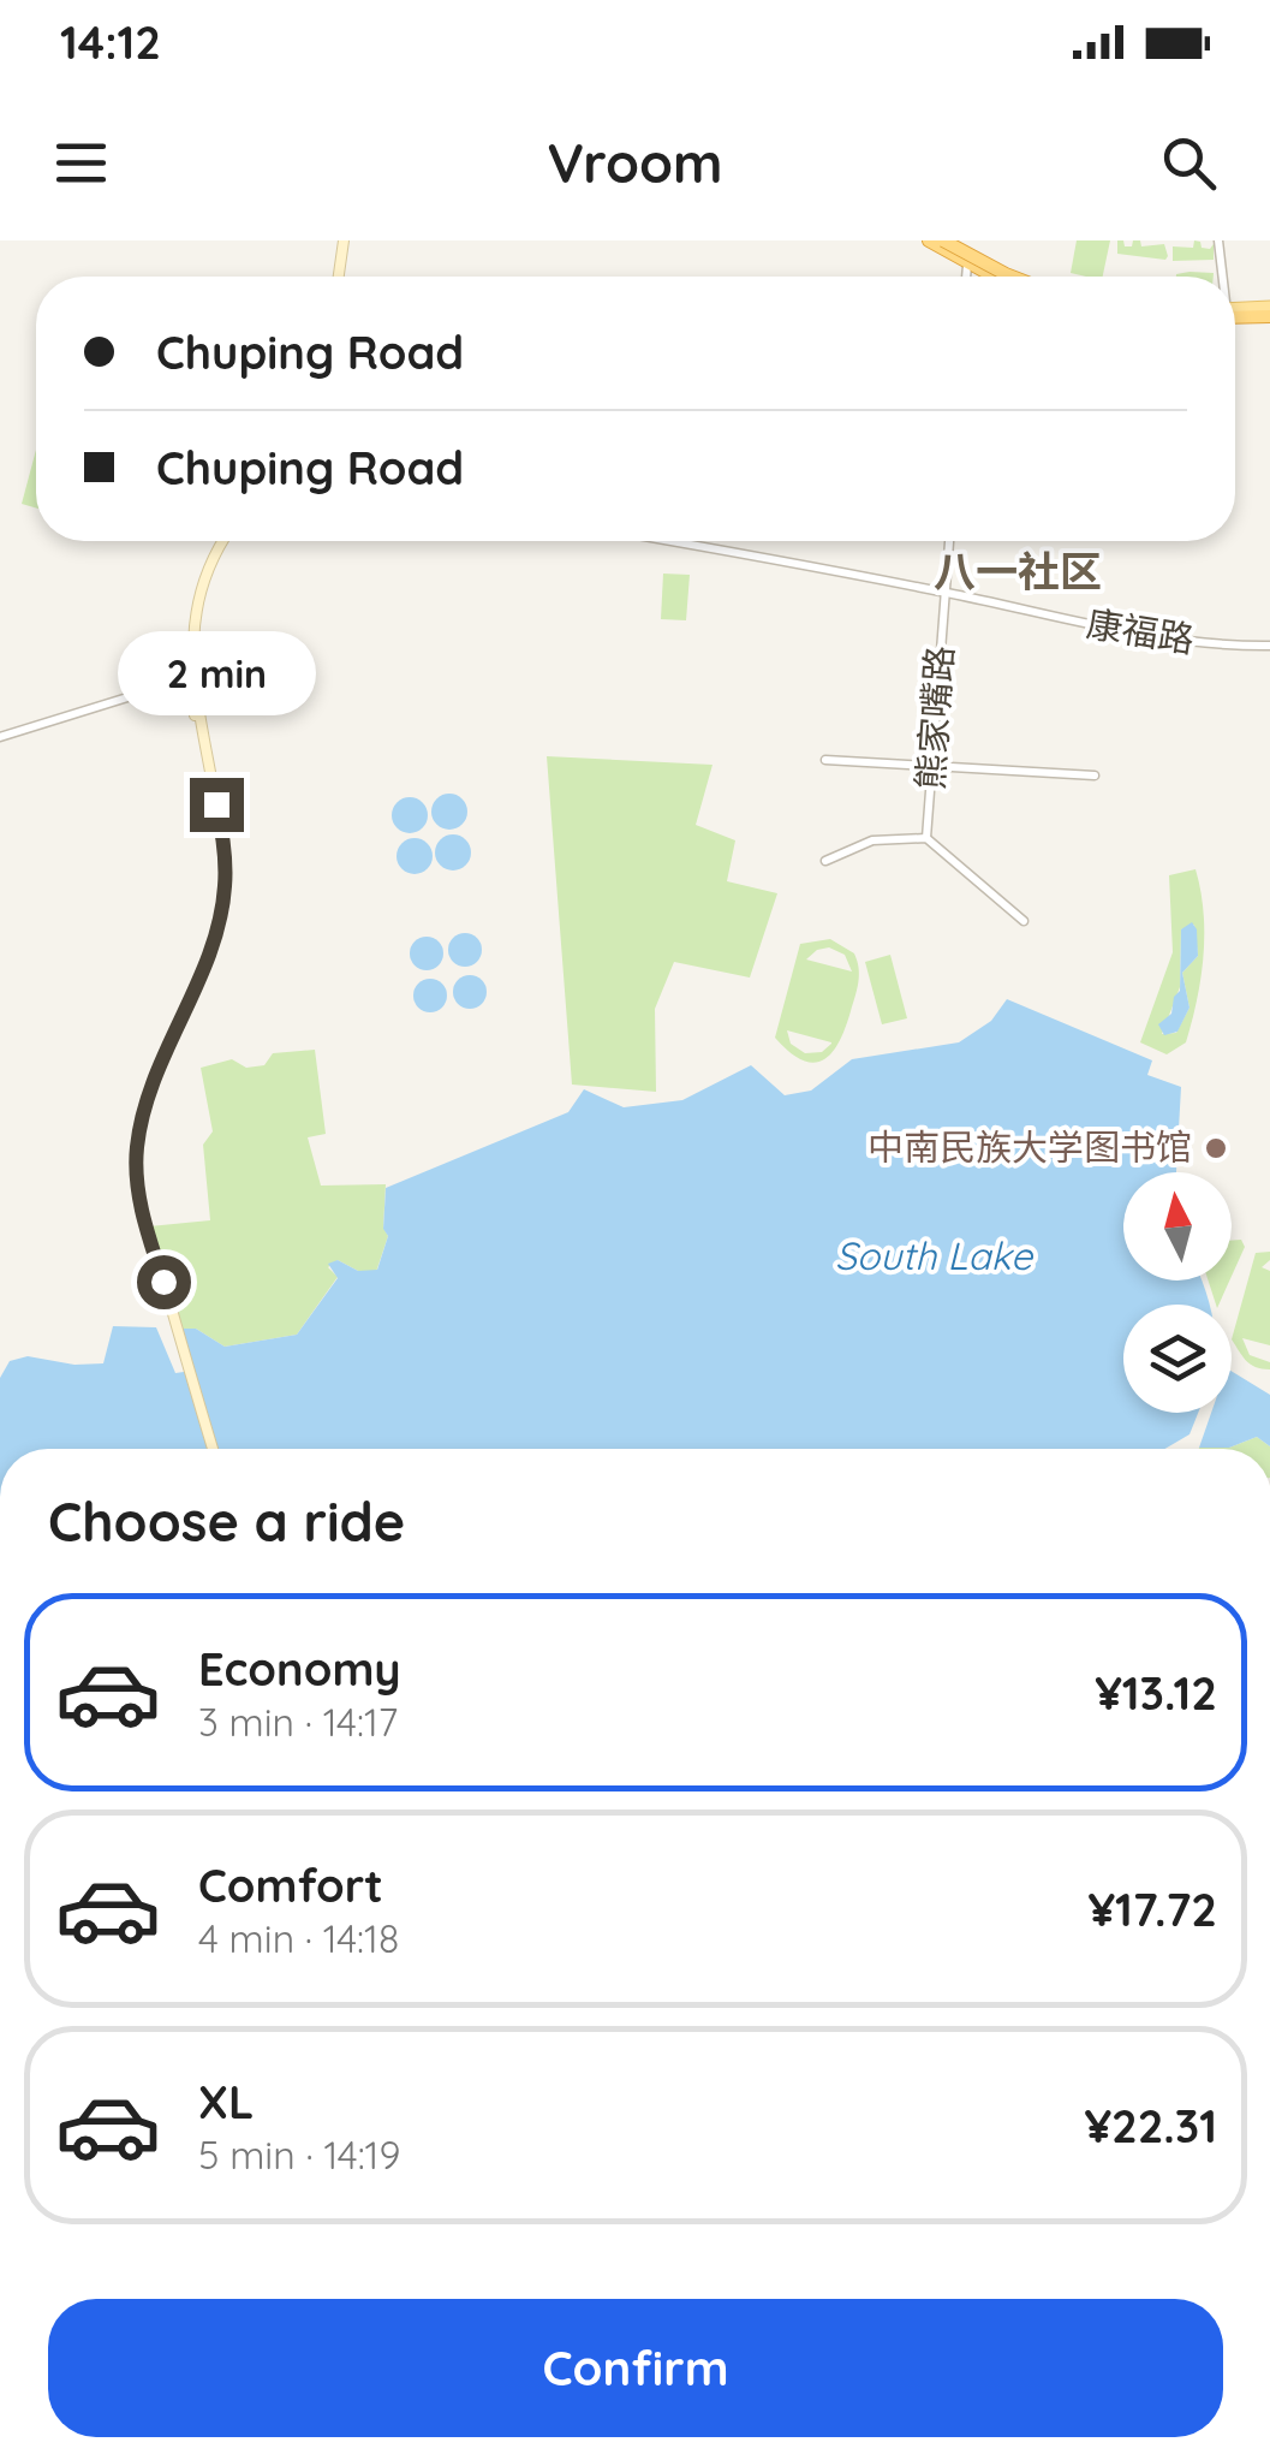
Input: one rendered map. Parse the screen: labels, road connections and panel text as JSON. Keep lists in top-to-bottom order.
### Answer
{
  "streets": {
    "street": ["康福路", "熊家嘴路"]
  },
  "crossings": [
    ["康福路", "熊家嘴路"]
  ],
  "districts": ["八一社区"],
  "water": ["South Lake"],
  "places": ["中南民族大学图书馆"],
  "north": "top",
  "page": {
    "status": "14:12",
    "header": "Vroom",
    "banner": ["Chuping Road", "Chuping Road"],
    "bubble": "2 min",
    "heading": "Choose a ride",
    "list": [
      {
        "name": "Economy",
        "note": "3 min · 14:17",
        "value": "¥13.12"
      },
      {
        "name": "Comfort",
        "note": "4 min · 14:18",
        "value": "¥17.72"
      },
      {
        "name": "XL",
        "note": "5 min · 14:19",
        "value": "¥22.31"
      }
    ],
    "buttons": "Confirm"
  }
}
